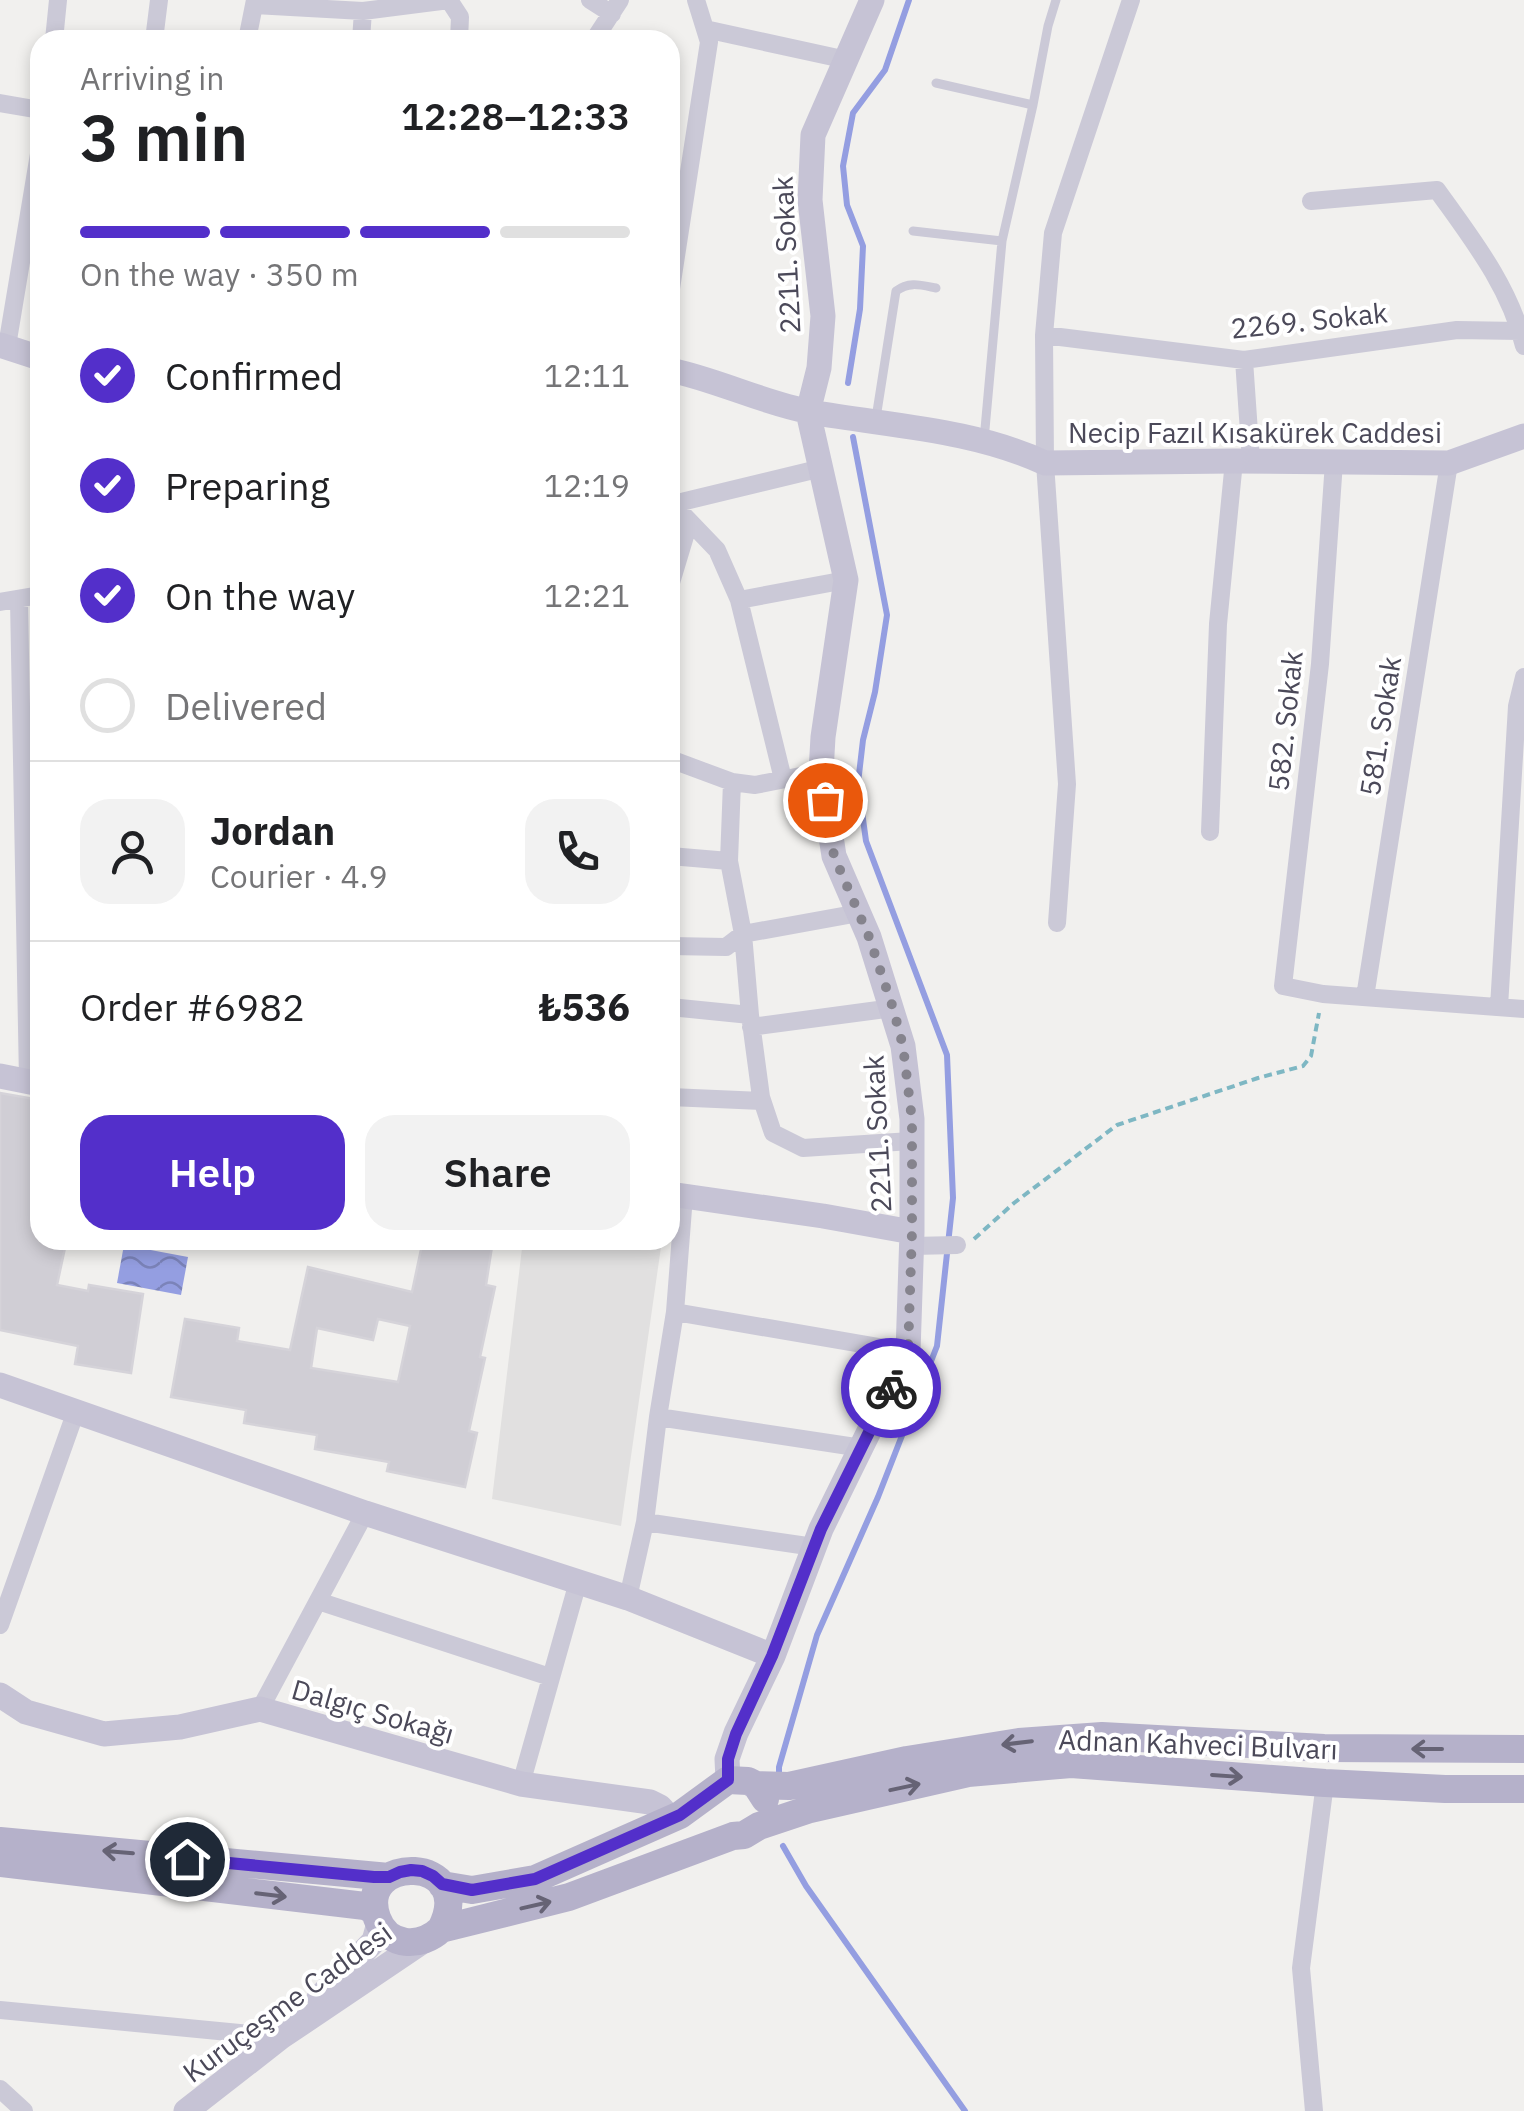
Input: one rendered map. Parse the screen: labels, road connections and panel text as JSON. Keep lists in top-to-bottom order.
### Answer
{
  "streets": {
    "main road": ["Adnan Kahveci Bulvarı"],
    "street": [
      "2211. Sokak",
      "2269. Sokak",
      "Necip Fazıl Kısakürek Caddesi",
      "582. Sokak",
      "581. Sokak",
      "Dalgıç Sokağı",
      "Kuruçeşme Caddesi"
    ]
  },
  "crossings": [
    ["2211. Sokak", "Necip Fazıl Kısakürek Caddesi"],
    ["2211. Sokak", "Adnan Kahveci Bulvarı"],
    ["Necip Fazıl Kısakürek Caddesi", "582. Sokak"],
    ["Necip Fazıl Kısakürek Caddesi", "581. Sokak"],
    ["Dalgıç Sokağı", "Adnan Kahveci Bulvarı"],
    ["Adnan Kahveci Bulvarı", "Kuruçeşme Caddesi"]
  ],
  "page": {
    "heading": ["3 min", "Arriving in", "12:28–12:33"],
    "panel": [
      "Jordan",
      "Courier · 4.9",
      "Order #6982",
      "₺536"
    ],
    "bar": "On the way · 350 m",
    "list": [
      ["Confirmed", "12:11"],
      ["Preparing", "12:19"],
      ["On the way", "12:21"],
      "Delivered"
    ],
    "buttons": ["Help", "Share"]
  }
}
